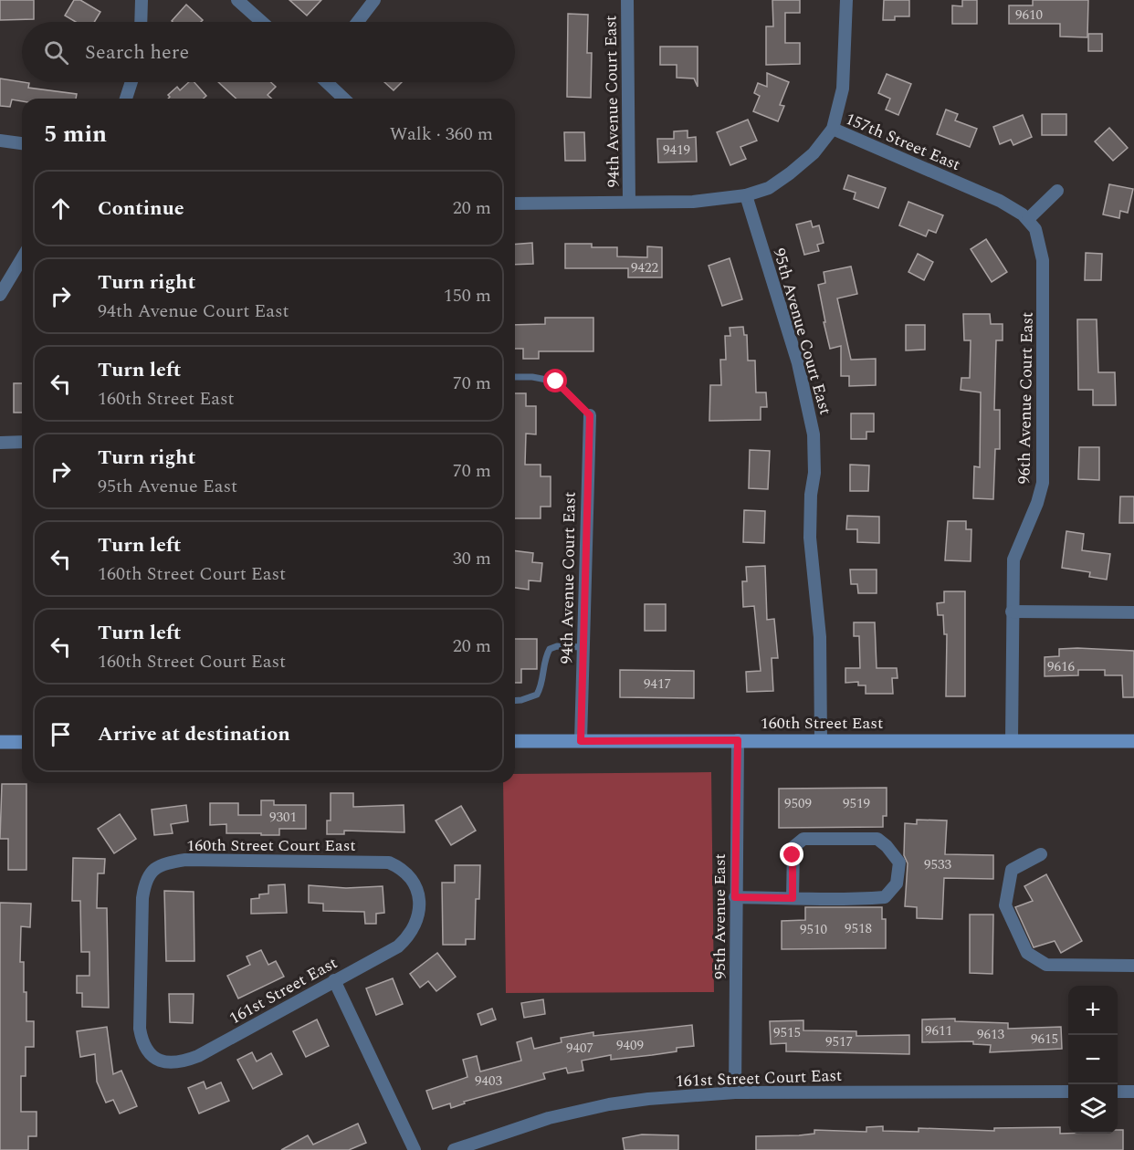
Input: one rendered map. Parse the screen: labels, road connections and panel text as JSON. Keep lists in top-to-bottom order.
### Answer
{
  "streets": {
    "main road": ["160th Street East"],
    "street": [
      "94th Avenue Court East",
      "157th Street East",
      "95th Avenue Court East",
      "96th Avenue Court East",
      "160th Street Court East",
      "95th Avenue East",
      "161st Street East",
      "161st Street Court East"
    ]
  },
  "crossings": [
    ["94th Avenue Court East", "157th Street East"],
    ["94th Avenue Court East", "160th Street East"],
    ["157th Street East", "95th Avenue Court East"],
    ["157th Street East", "96th Avenue Court East"],
    ["95th Avenue Court East", "160th Street East"],
    ["96th Avenue Court East", "160th Street East"],
    ["160th Street East", "95th Avenue East"],
    ["160th Street Court East", "161st Street East"],
    ["95th Avenue East", "161st Street Court East"]
  ],
  "house_numbers": [
    "9610",
    "9419",
    "9422",
    "9616",
    "9417",
    "9509",
    "9519",
    "9301",
    "9533",
    "9518",
    "9510",
    "9611",
    "9515",
    "9613",
    "9615",
    "9517",
    "9409",
    "9407",
    "9403"
  ],
  "page": {
    "search": "Search here",
    "heading": ["5 min", "Walk · 360 m"],
    "list": [
      ["Continue", "20 m"],
      ["Turn right", "94th Avenue Court East", "150 m"],
      ["Turn left", "160th Street East", "70 m"],
      ["Turn right", "95th Avenue East", "70 m"],
      ["Turn left", "160th Street Court East", "30 m"],
      ["Turn left", "160th Street Court East", "20 m"],
      "Arrive at destination"
    ],
    "map_buttons": ["+", "−"]
  }
}
